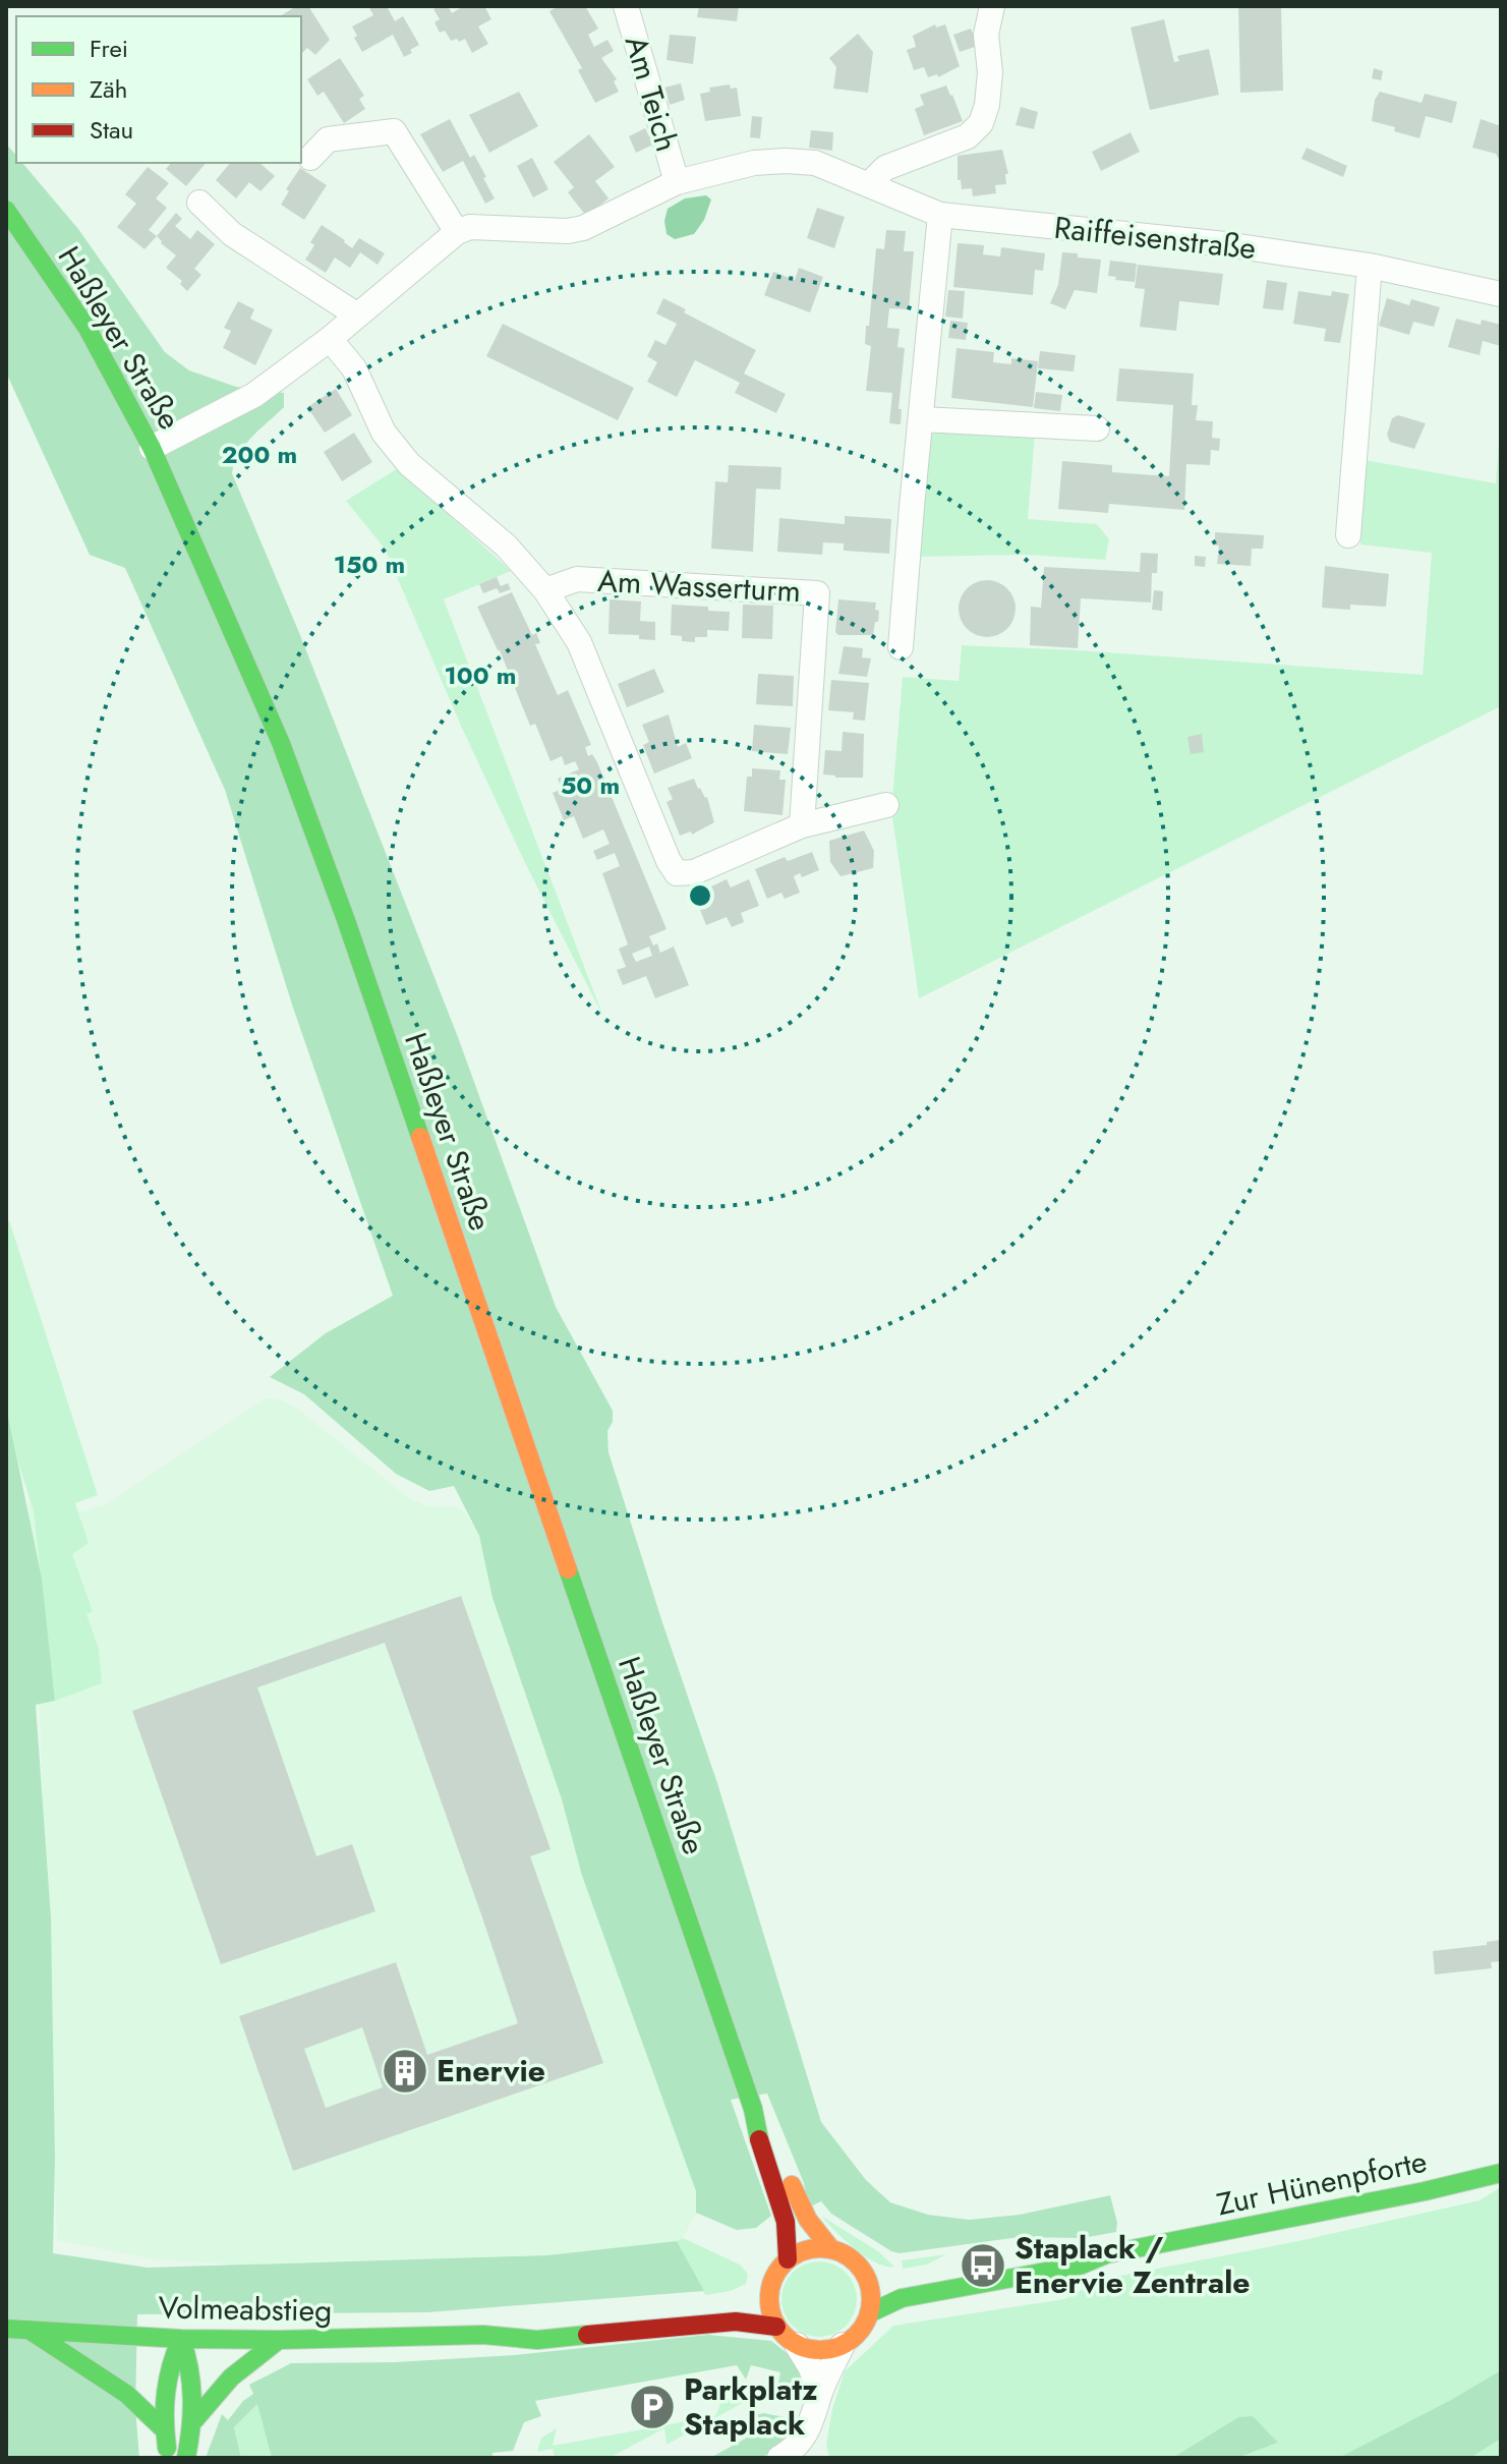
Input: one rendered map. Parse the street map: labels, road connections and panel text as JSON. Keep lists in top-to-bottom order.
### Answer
{
  "streets": {
    "main road": ["Haßleyer Straße", "Zur Hünenpforte", "Volmeabstieg"],
    "street": ["Am Teich", "Raiffeisenstraße", "Am Wasserturm"]
  },
  "crossings": [
    ["Am Teich", "Raiffeisenstraße"],
    ["Haßleyer Straße", "Zur Hünenpforte"],
    ["Haßleyer Straße", "Volmeabstieg"],
    ["Zur Hünenpforte", "Volmeabstieg"]
  ],
  "places": {
    "building": ["Enervie"],
    "bus stop": ["Staplack / Enervie Zentrale"],
    "parking": ["Parkplatz Staplack"]
  },
  "legend": ["Frei", "Zäh", "Stau"],
  "rings": [
    "200 m",
    "150 m",
    "100 m",
    "50 m"
  ]
}
